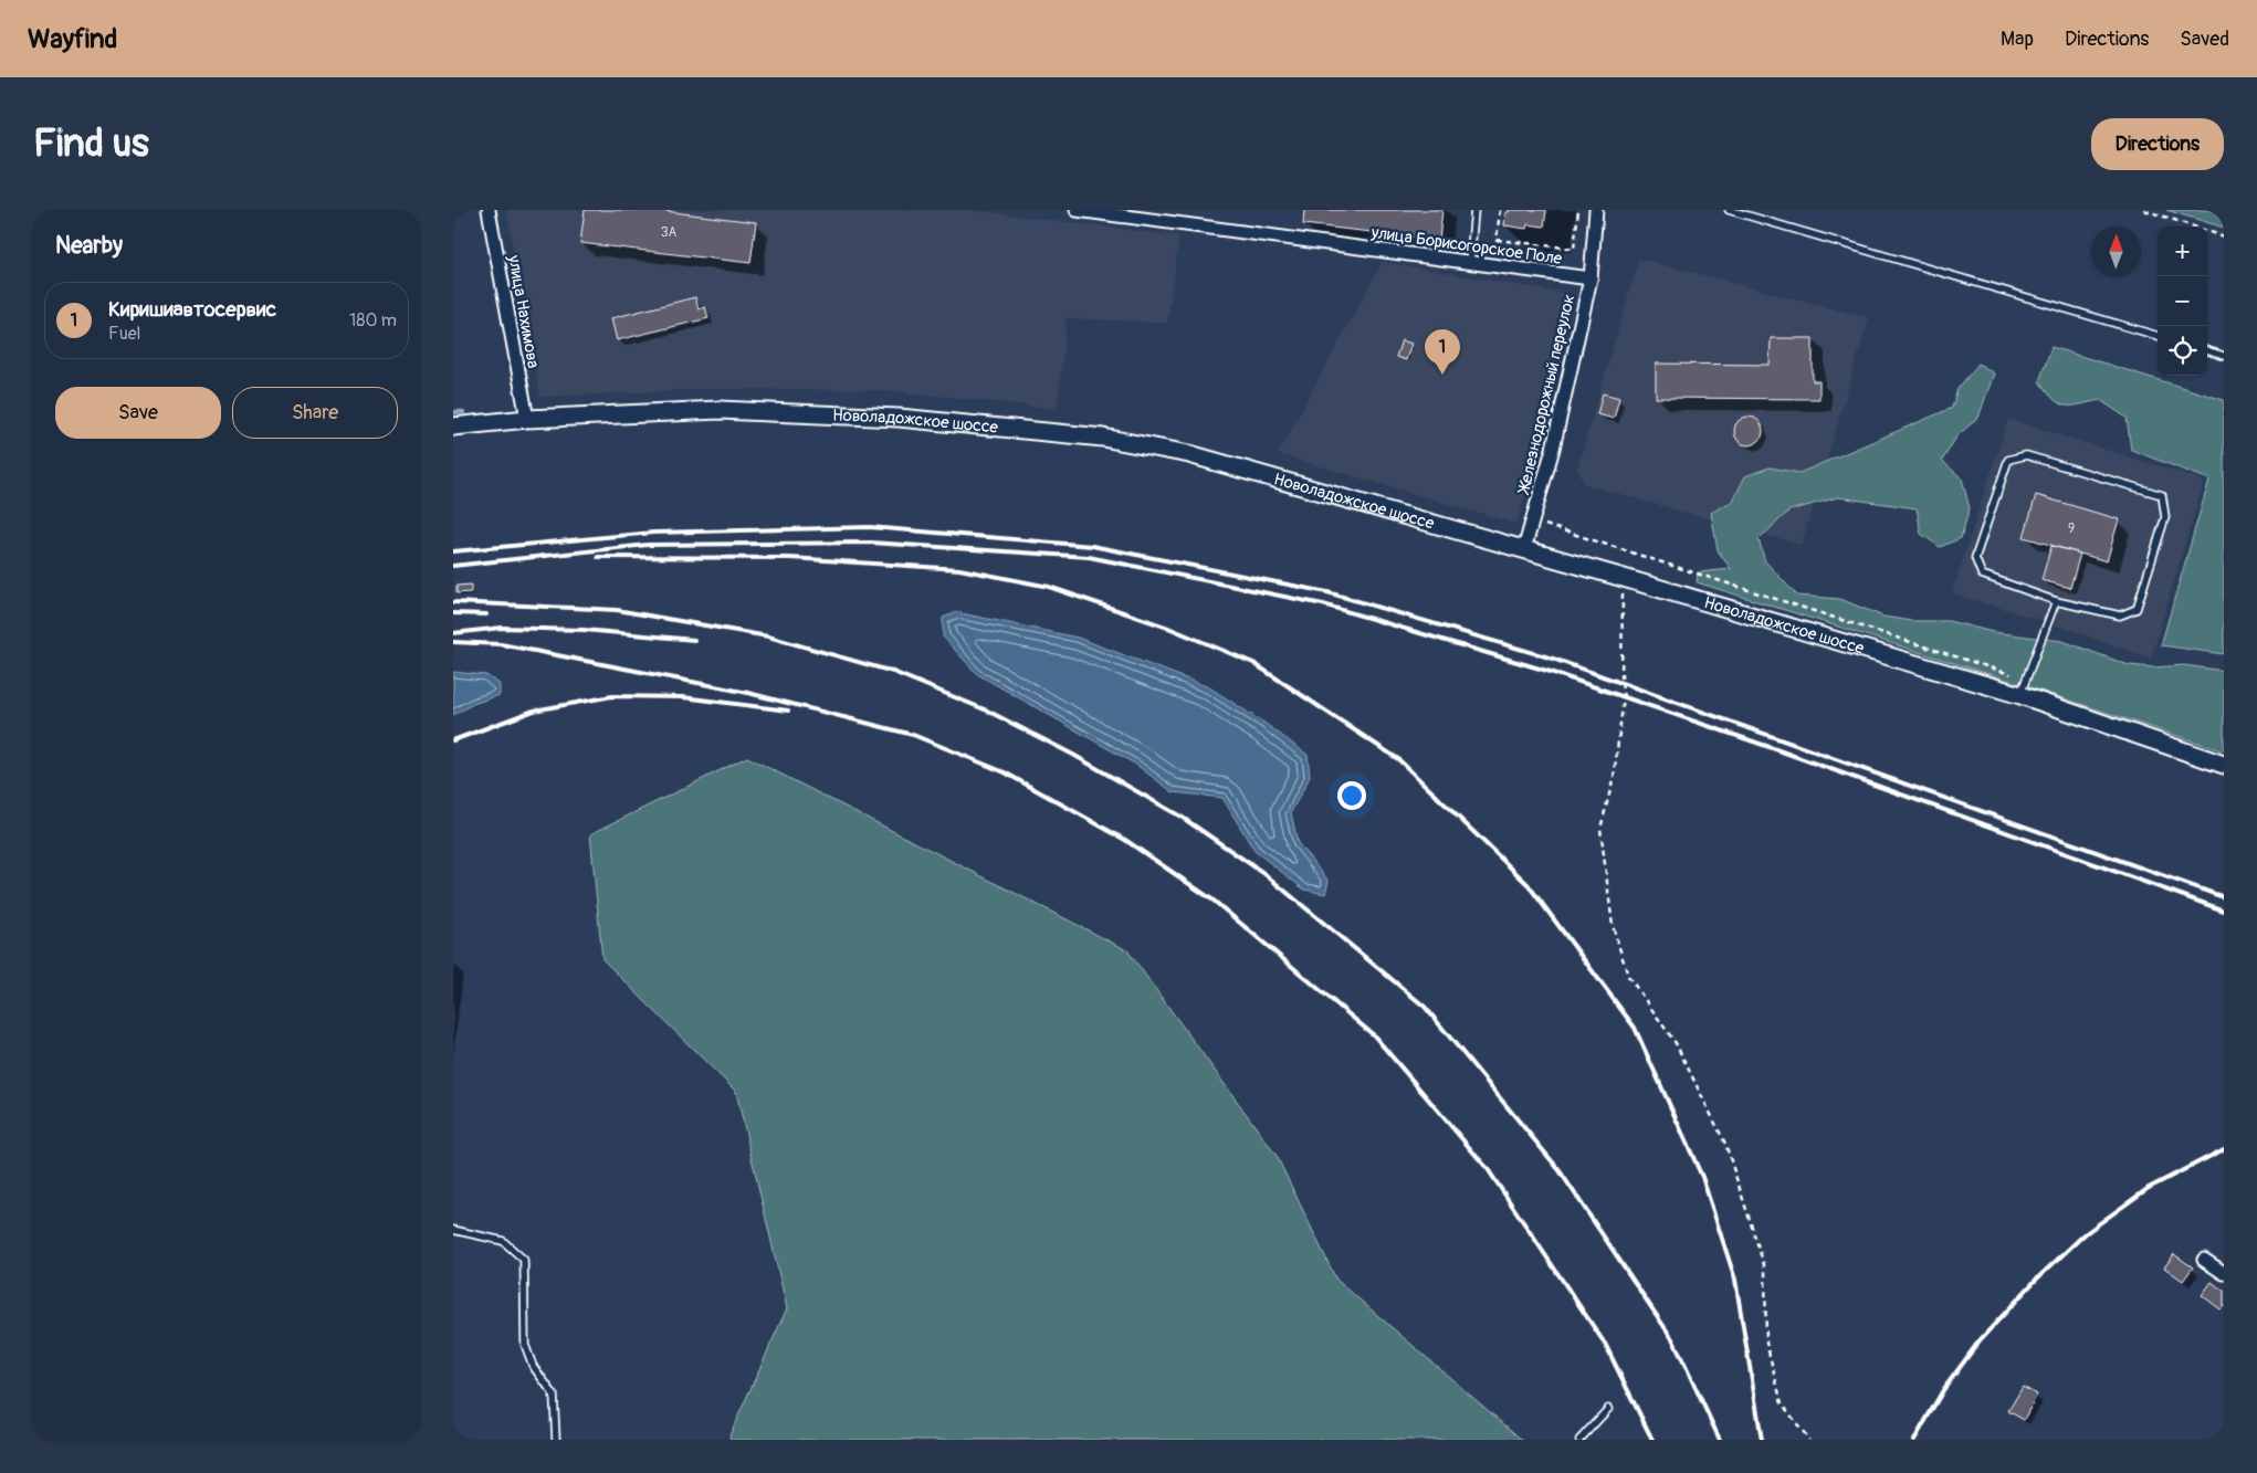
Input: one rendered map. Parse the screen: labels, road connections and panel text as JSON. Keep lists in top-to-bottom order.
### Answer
{
  "streets": {
    "main road": ["Новоладожское шоссе"],
    "street": ["улица Борисогорское Поле", "улица Нахимова", "Железнодорожный переулок"]
  },
  "crossings": [
    ["улица Борисогорское Поле", "Железнодорожный переулок"],
    ["улица Нахимова", "Новоладожское шоссе"],
    ["Железнодорожный переулок", "Новоладожское шоссе"]
  ],
  "house_numbers": ["3А", "9"],
  "north": "top",
  "page": {
    "header": "Wayfind",
    "nav": ["Map", "Directions", "Saved"],
    "buttons": [
      "Directions",
      ["Save", "Share"]
    ],
    "title": "Find us",
    "heading": "Nearby",
    "map_buttons": ["+", "−"],
    "list": [
      {
        "mark": "1",
        "name": "Киришиавтосервис",
        "note": "Fuel",
        "value": "180 m"
      }
    ],
    "pins": "1"
  }
}
